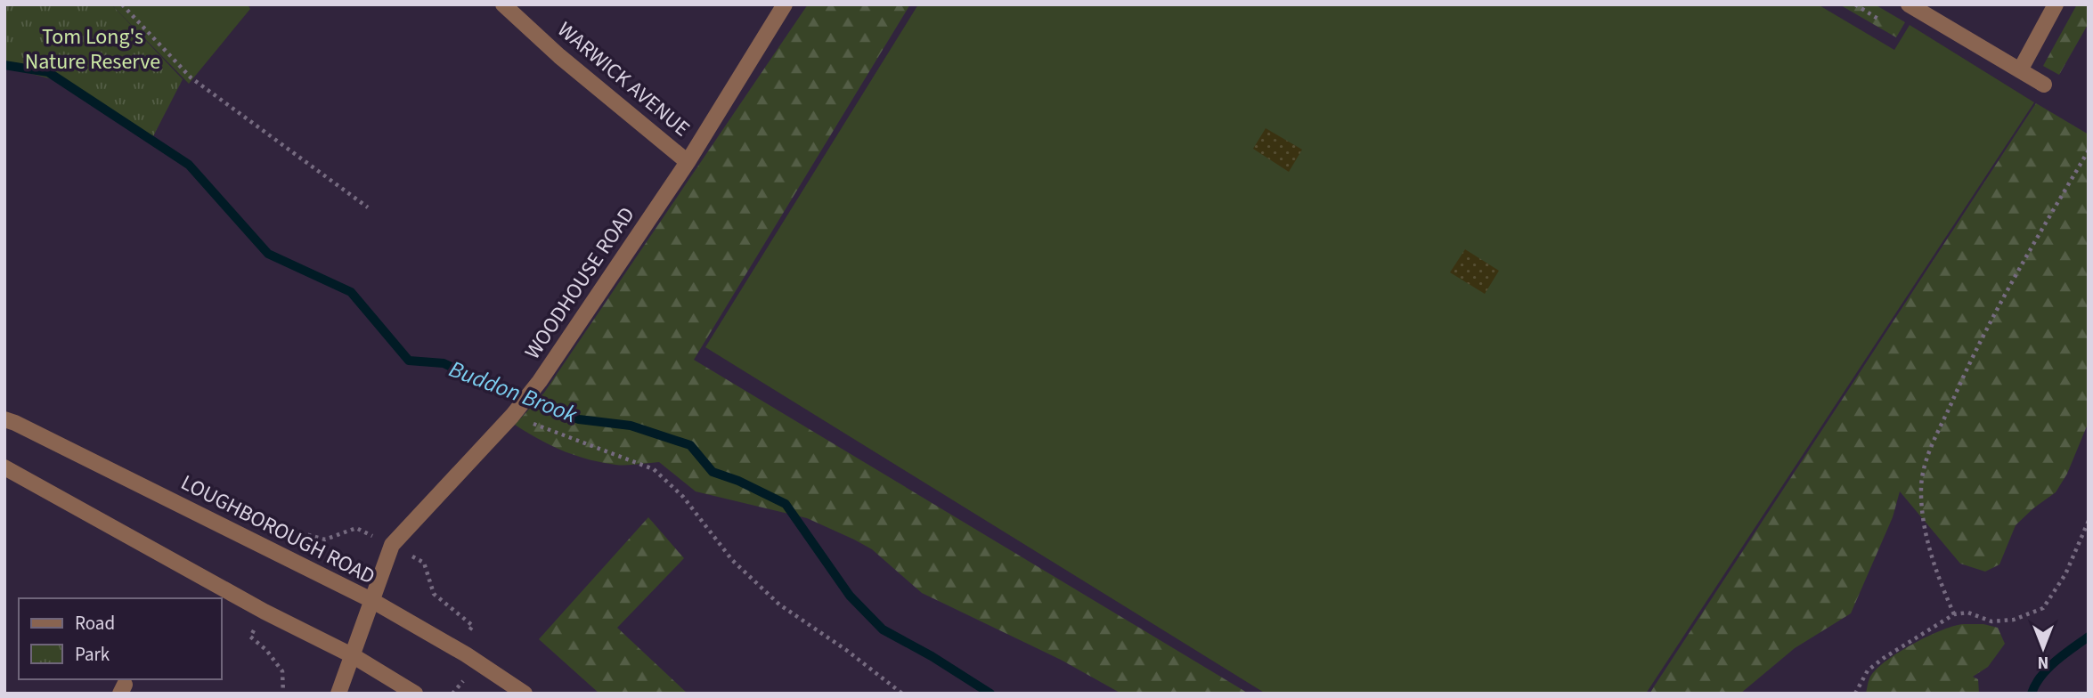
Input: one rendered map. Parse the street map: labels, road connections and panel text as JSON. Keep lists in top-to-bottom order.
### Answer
{
  "streets": {
    "street": ["WARWICK AVENUE", "WOODHOUSE ROAD", "LOUGHBOROUGH ROAD"]
  },
  "crossings": [
    ["WARWICK AVENUE", "WOODHOUSE ROAD"],
    ["WOODHOUSE ROAD", "LOUGHBOROUGH ROAD"]
  ],
  "water": ["Buddon Brook"],
  "parks": ["Tom Long's Nature Reserve"],
  "legend": ["Road", "Park"],
  "north": "bottom"
}
